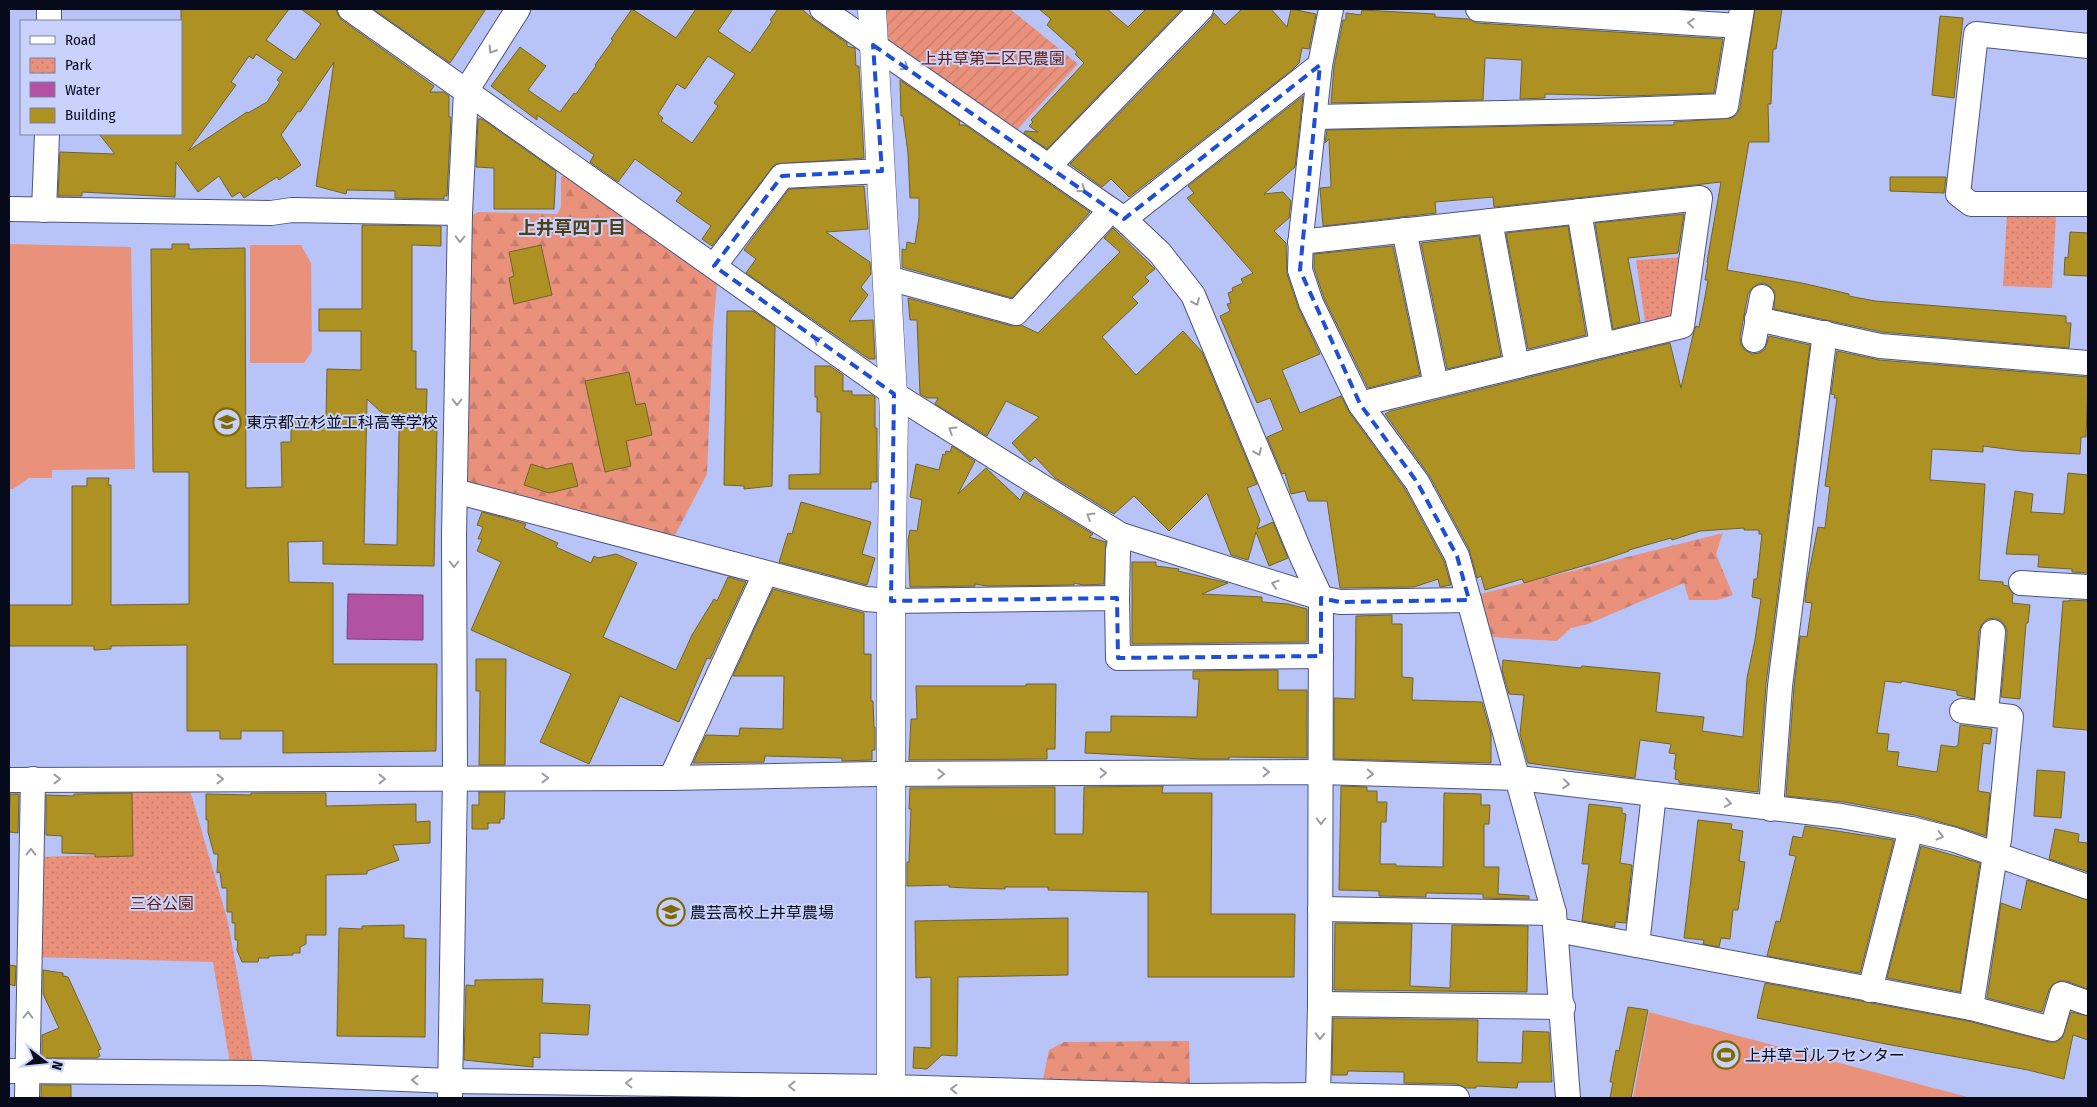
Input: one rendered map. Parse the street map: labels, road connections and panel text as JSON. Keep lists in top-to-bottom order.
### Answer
{
  "districts": ["上井草四丁目"],
  "parks": ["上井草第二区民農園", "三谷公園"],
  "places": {
    "school or university": ["東京都立杉並工科高等学校", "農芸高校上井草農場"],
    "sports": ["上井草ゴルフセンター"]
  },
  "legend": [
    "Road",
    "Park",
    "Water",
    "Building"
  ],
  "north": "right"
}
